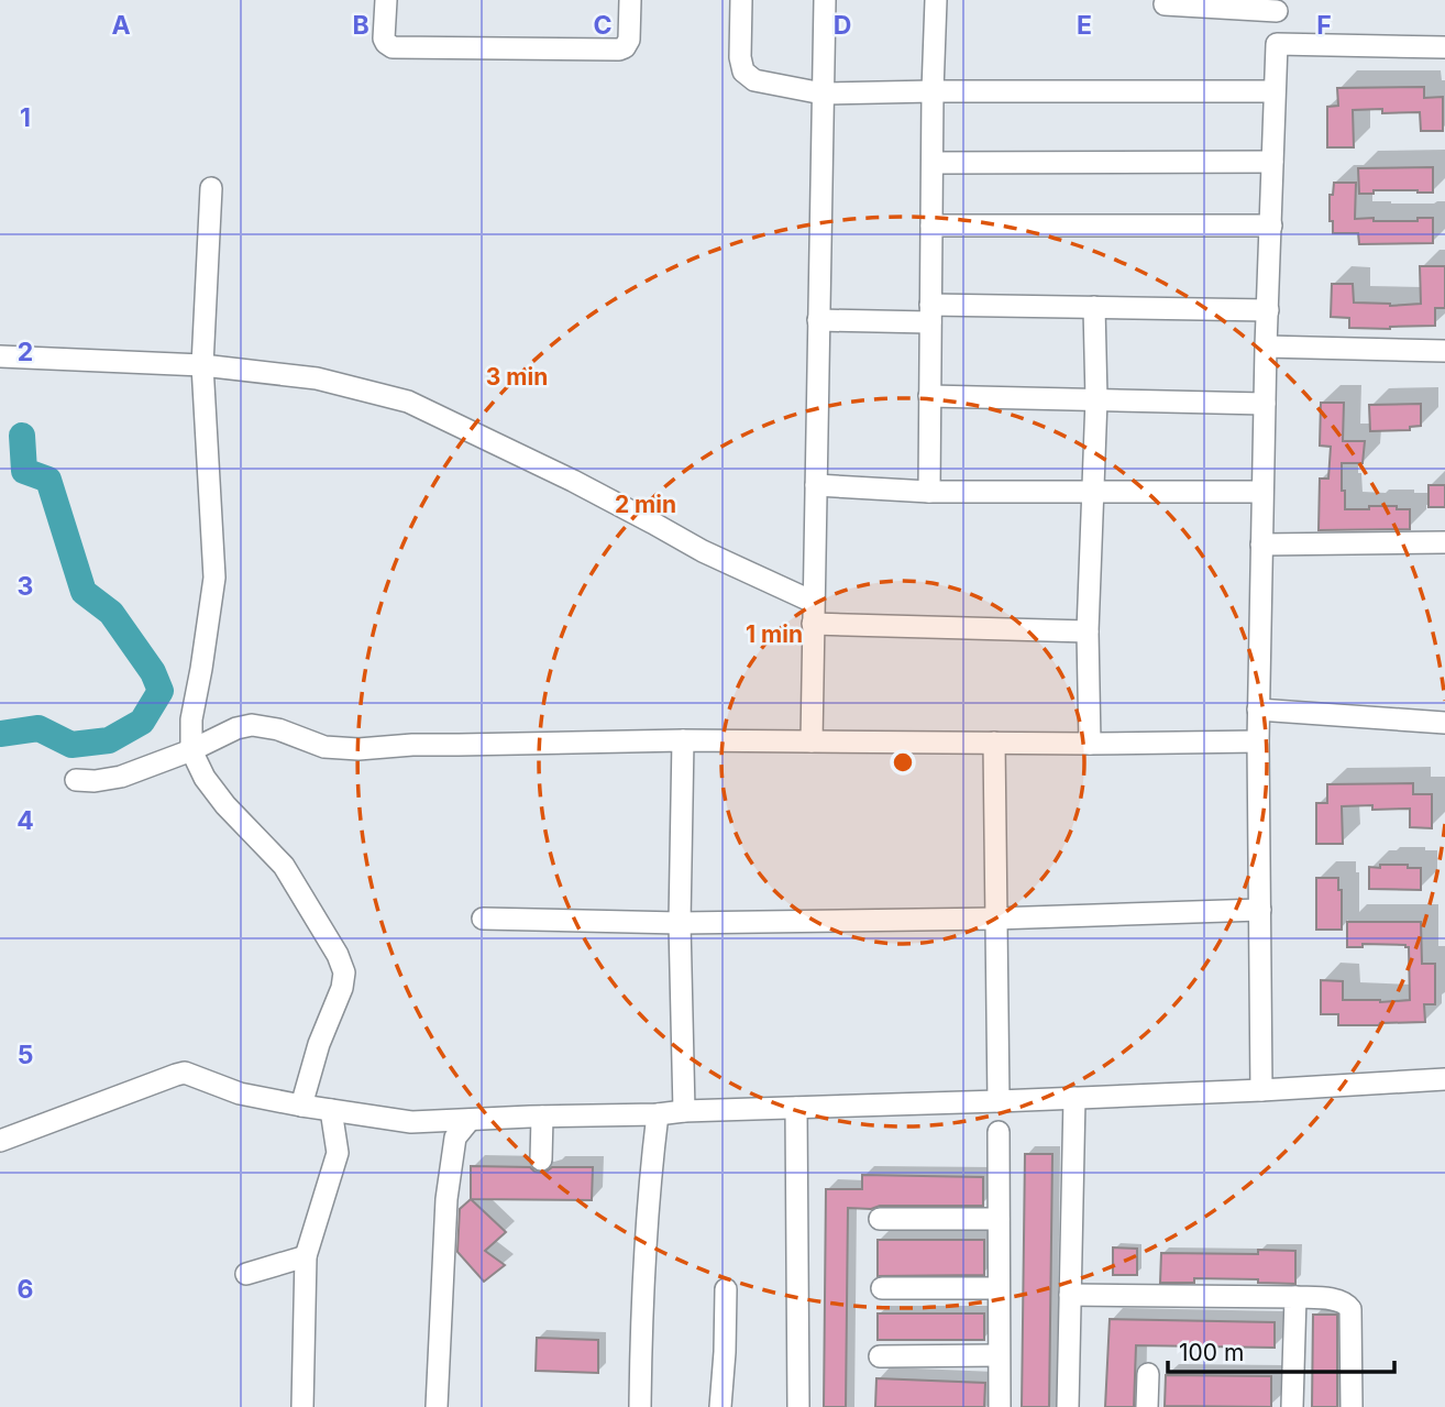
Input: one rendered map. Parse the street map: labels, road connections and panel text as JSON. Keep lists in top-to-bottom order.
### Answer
{
  "scale_bar": "100 m",
  "grid": {
    "columns": [
      "A",
      "B",
      "C",
      "D",
      "E",
      "F"
    ],
    "rows": [
      "1",
      "2",
      "3",
      "4",
      "5",
      "6"
    ]
  },
  "rings": ["3 min", "2 min", "1 min"]
}
